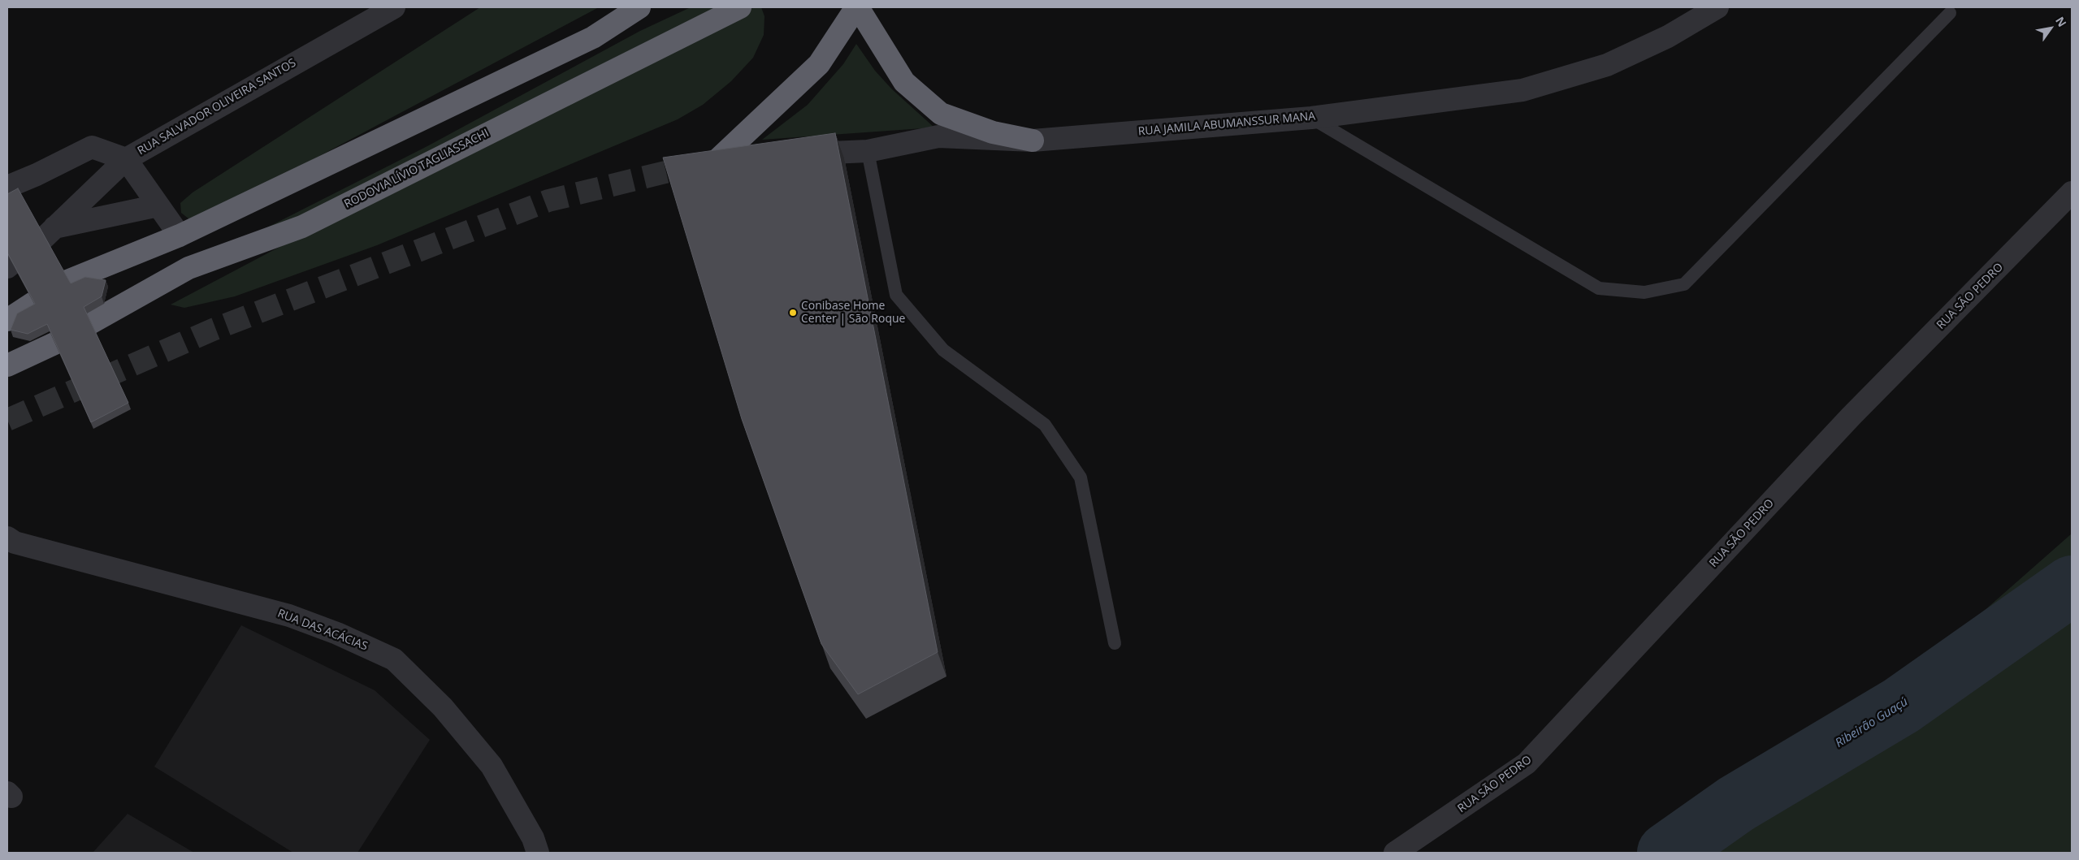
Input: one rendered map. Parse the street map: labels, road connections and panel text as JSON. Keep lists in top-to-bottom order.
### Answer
{
  "streets": {
    "highway": ["RODOVIA LÍVIO TAGLIASSACHI"],
    "street": [
      "RUA SALVADOR OLIVEIRA SANTOS",
      "RUA JAMILA ABUMANSSUR MANA",
      "RUA SÃO PEDRO",
      "RUA DAS ACÁCIAS"
    ]
  },
  "water": ["Ribeirão Guaçú"],
  "places": ["Conibase Home Center | São Roque"],
  "north": "top right"
}
